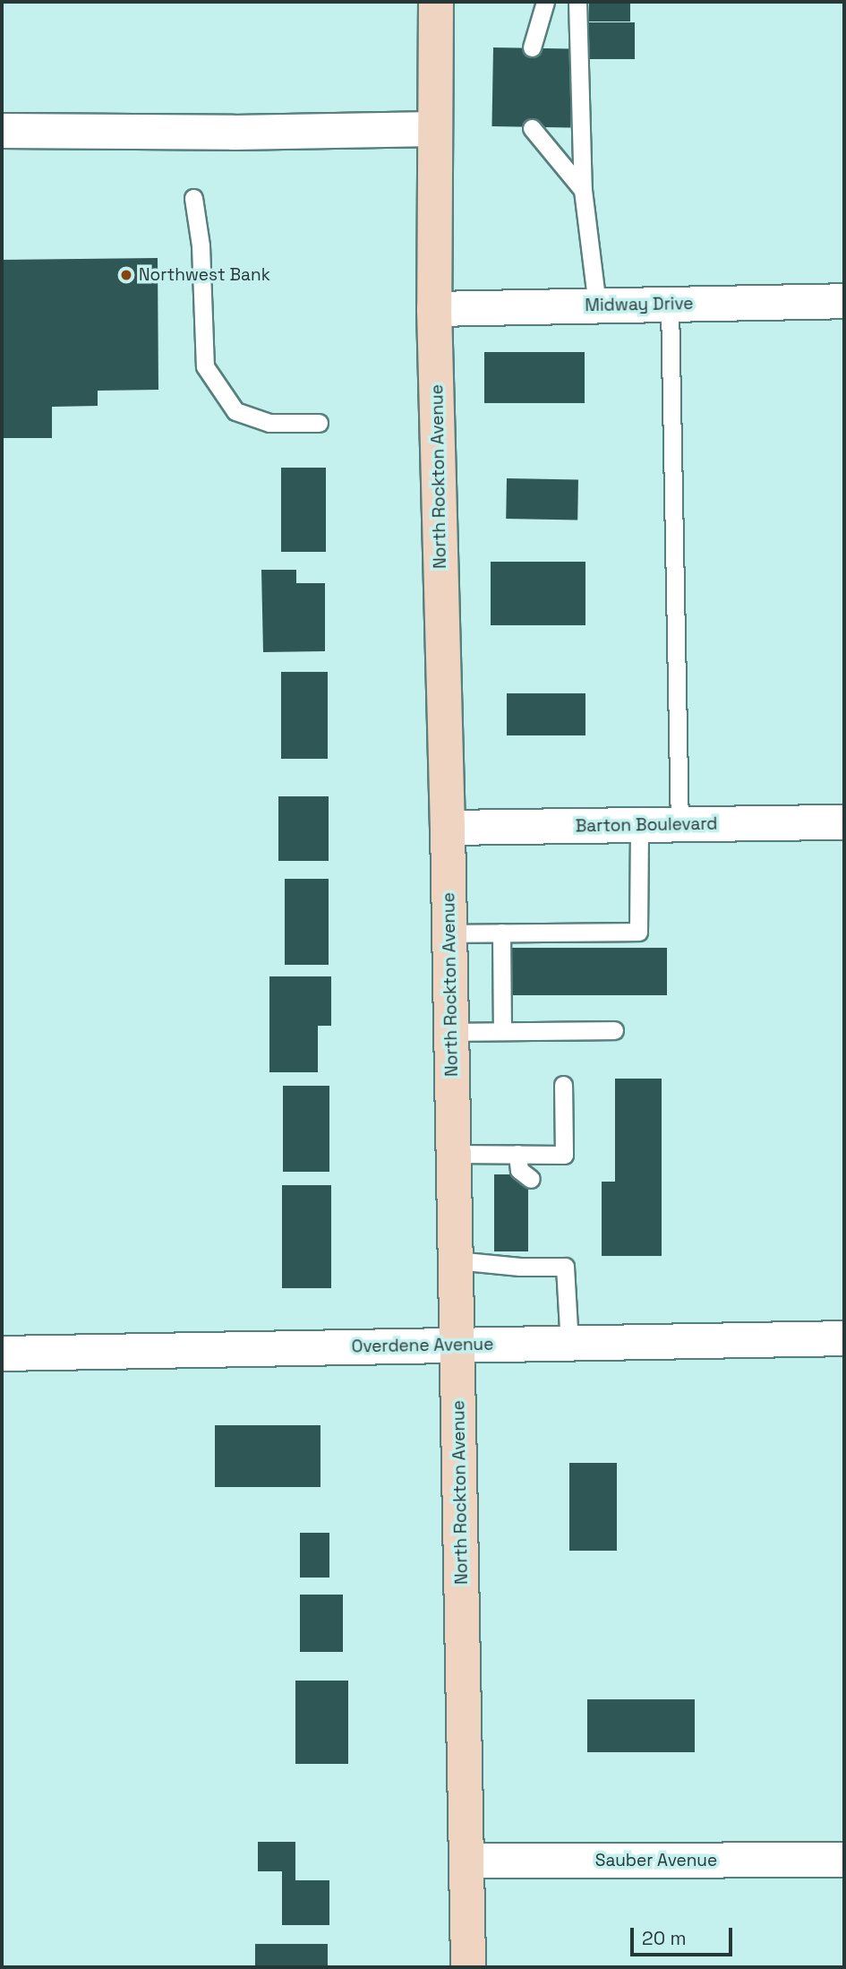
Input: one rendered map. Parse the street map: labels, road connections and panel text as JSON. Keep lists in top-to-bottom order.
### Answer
{
  "streets": {
    "main road": ["North Rockton Avenue"],
    "street": [
      "Midway Drive",
      "Barton Boulevard",
      "Overdene Avenue",
      "Sauber Avenue"
    ]
  },
  "crossings": [
    ["Midway Drive", "North Rockton Avenue"],
    ["North Rockton Avenue", "Barton Boulevard"],
    ["North Rockton Avenue", "Overdene Avenue"],
    ["North Rockton Avenue", "Sauber Avenue"]
  ],
  "places": ["Northwest Bank"],
  "scale_bar": "20 m"
}
